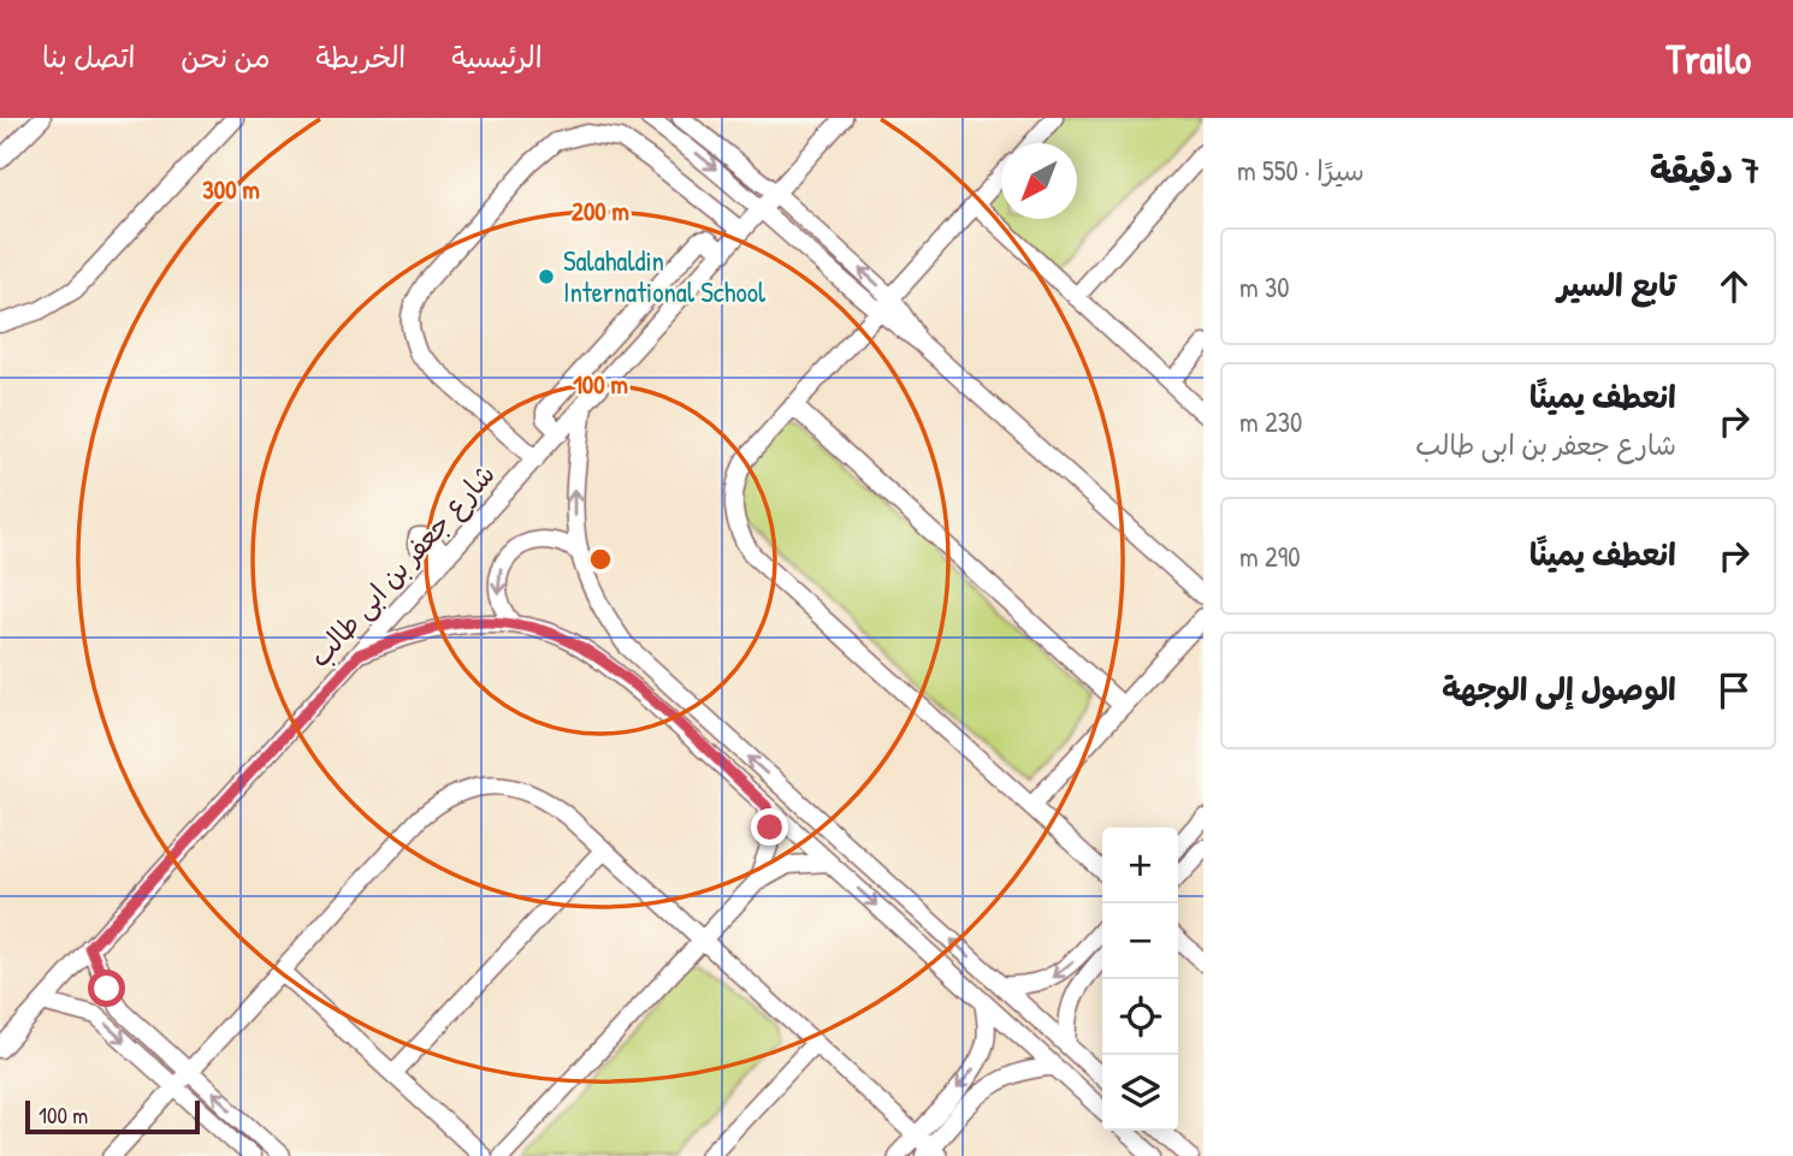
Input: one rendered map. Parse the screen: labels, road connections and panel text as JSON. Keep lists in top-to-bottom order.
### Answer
{
  "streets": {
    "street": ["شارع جعفر بن ابى طالب"]
  },
  "places": ["Salahaldin International School"],
  "scale_bar": "100 m",
  "north": "bottom left",
  "page": {
    "header": "Trailo",
    "nav": [
      "الرئيسية",
      "الخريطة",
      "من نحن",
      "اتصل بنا"
    ],
    "heading": ["7 دقيقة", "سيرًا · 550 m"],
    "list": [
      ["تابع السير", "30 m"],
      ["انعطف يمينًا", "شارع جعفر بن ابى طالب", "230 m"],
      ["انعطف يمينًا", "290 m"],
      "الوصول إلى الوجهة"
    ],
    "map_buttons": ["+", "−"],
    "scale": "100 m"
  },
  "rings": ["300 m", "200 m", "100 m"]
}
